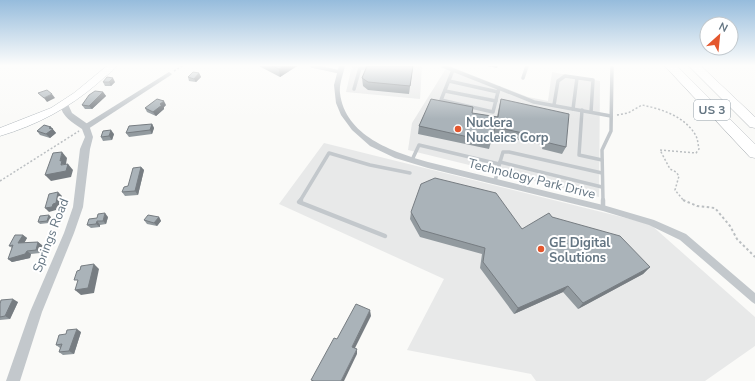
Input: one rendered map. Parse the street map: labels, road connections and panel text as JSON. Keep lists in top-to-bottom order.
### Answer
{
  "streets": {
    "highway": ["US 3"],
    "street": ["Technology Park Drive", "Springs Road"]
  },
  "places": ["Nuclera Nucleics Corp", "GE Digital Solutions"],
  "north": "top right"
}
